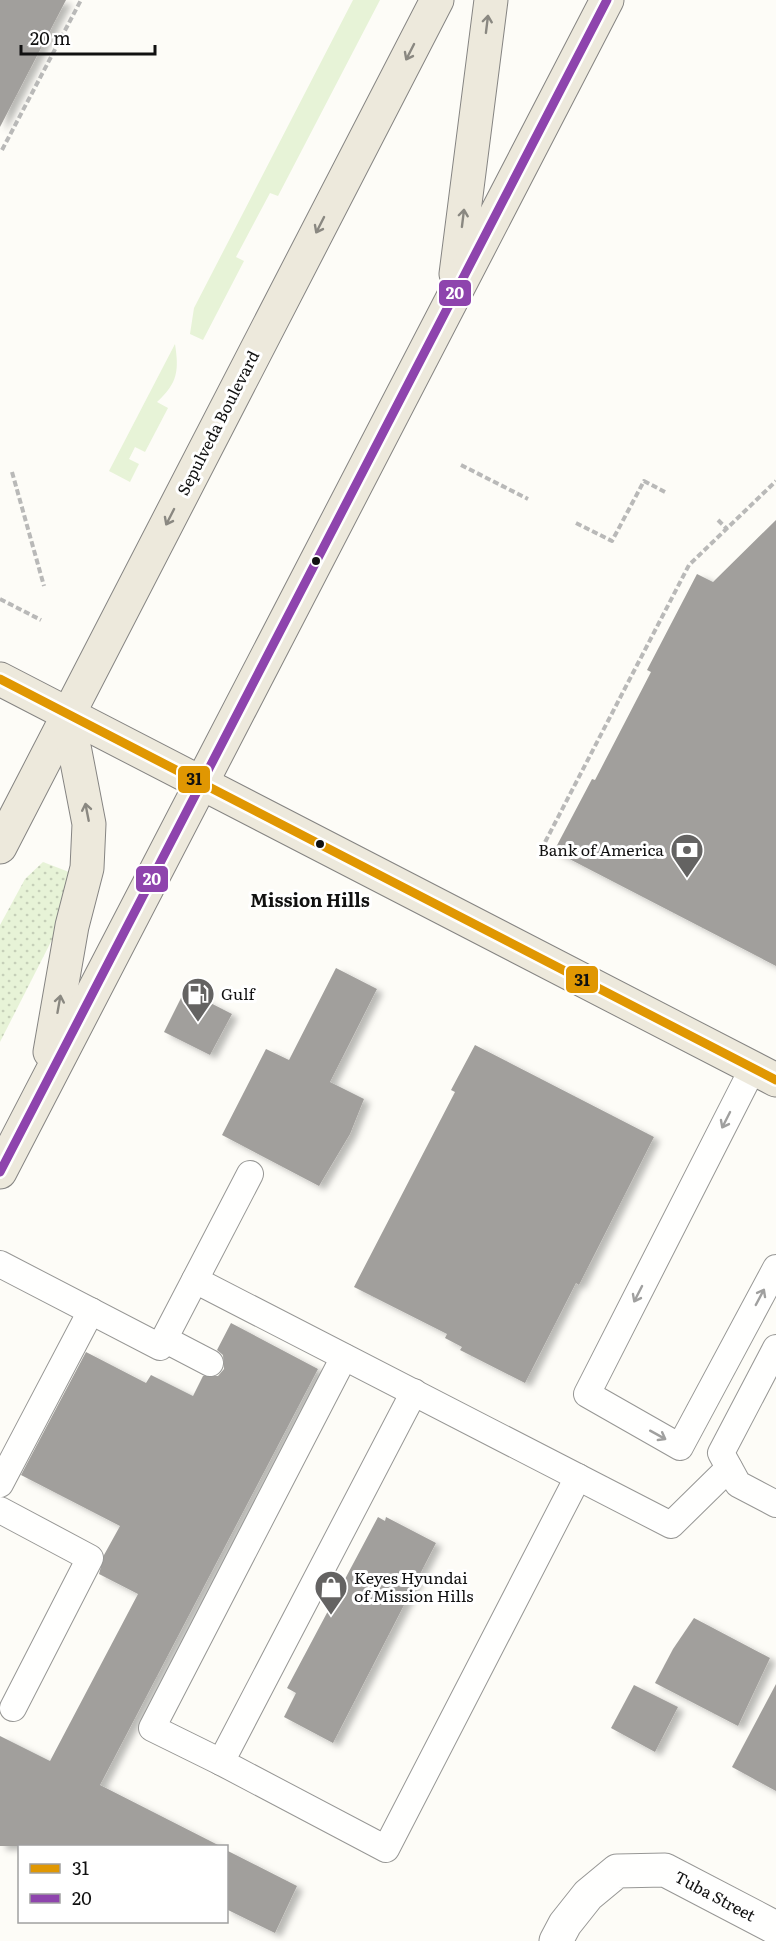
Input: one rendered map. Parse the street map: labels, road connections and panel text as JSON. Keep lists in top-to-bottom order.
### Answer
{
  "streets": {
    "main road": ["Sepulveda Boulevard"],
    "street": ["Tuba Street"]
  },
  "districts": ["Mission Hills"],
  "places": {
    "bank": ["Bank of America"],
    "fuel station": ["Gulf"],
    "shop": ["Keyes Hyundai of Mission Hills"]
  },
  "lines": ["transit line 20", "transit line 31"],
  "legend": ["31", "20"],
  "scale_bar": "20 m"
}
